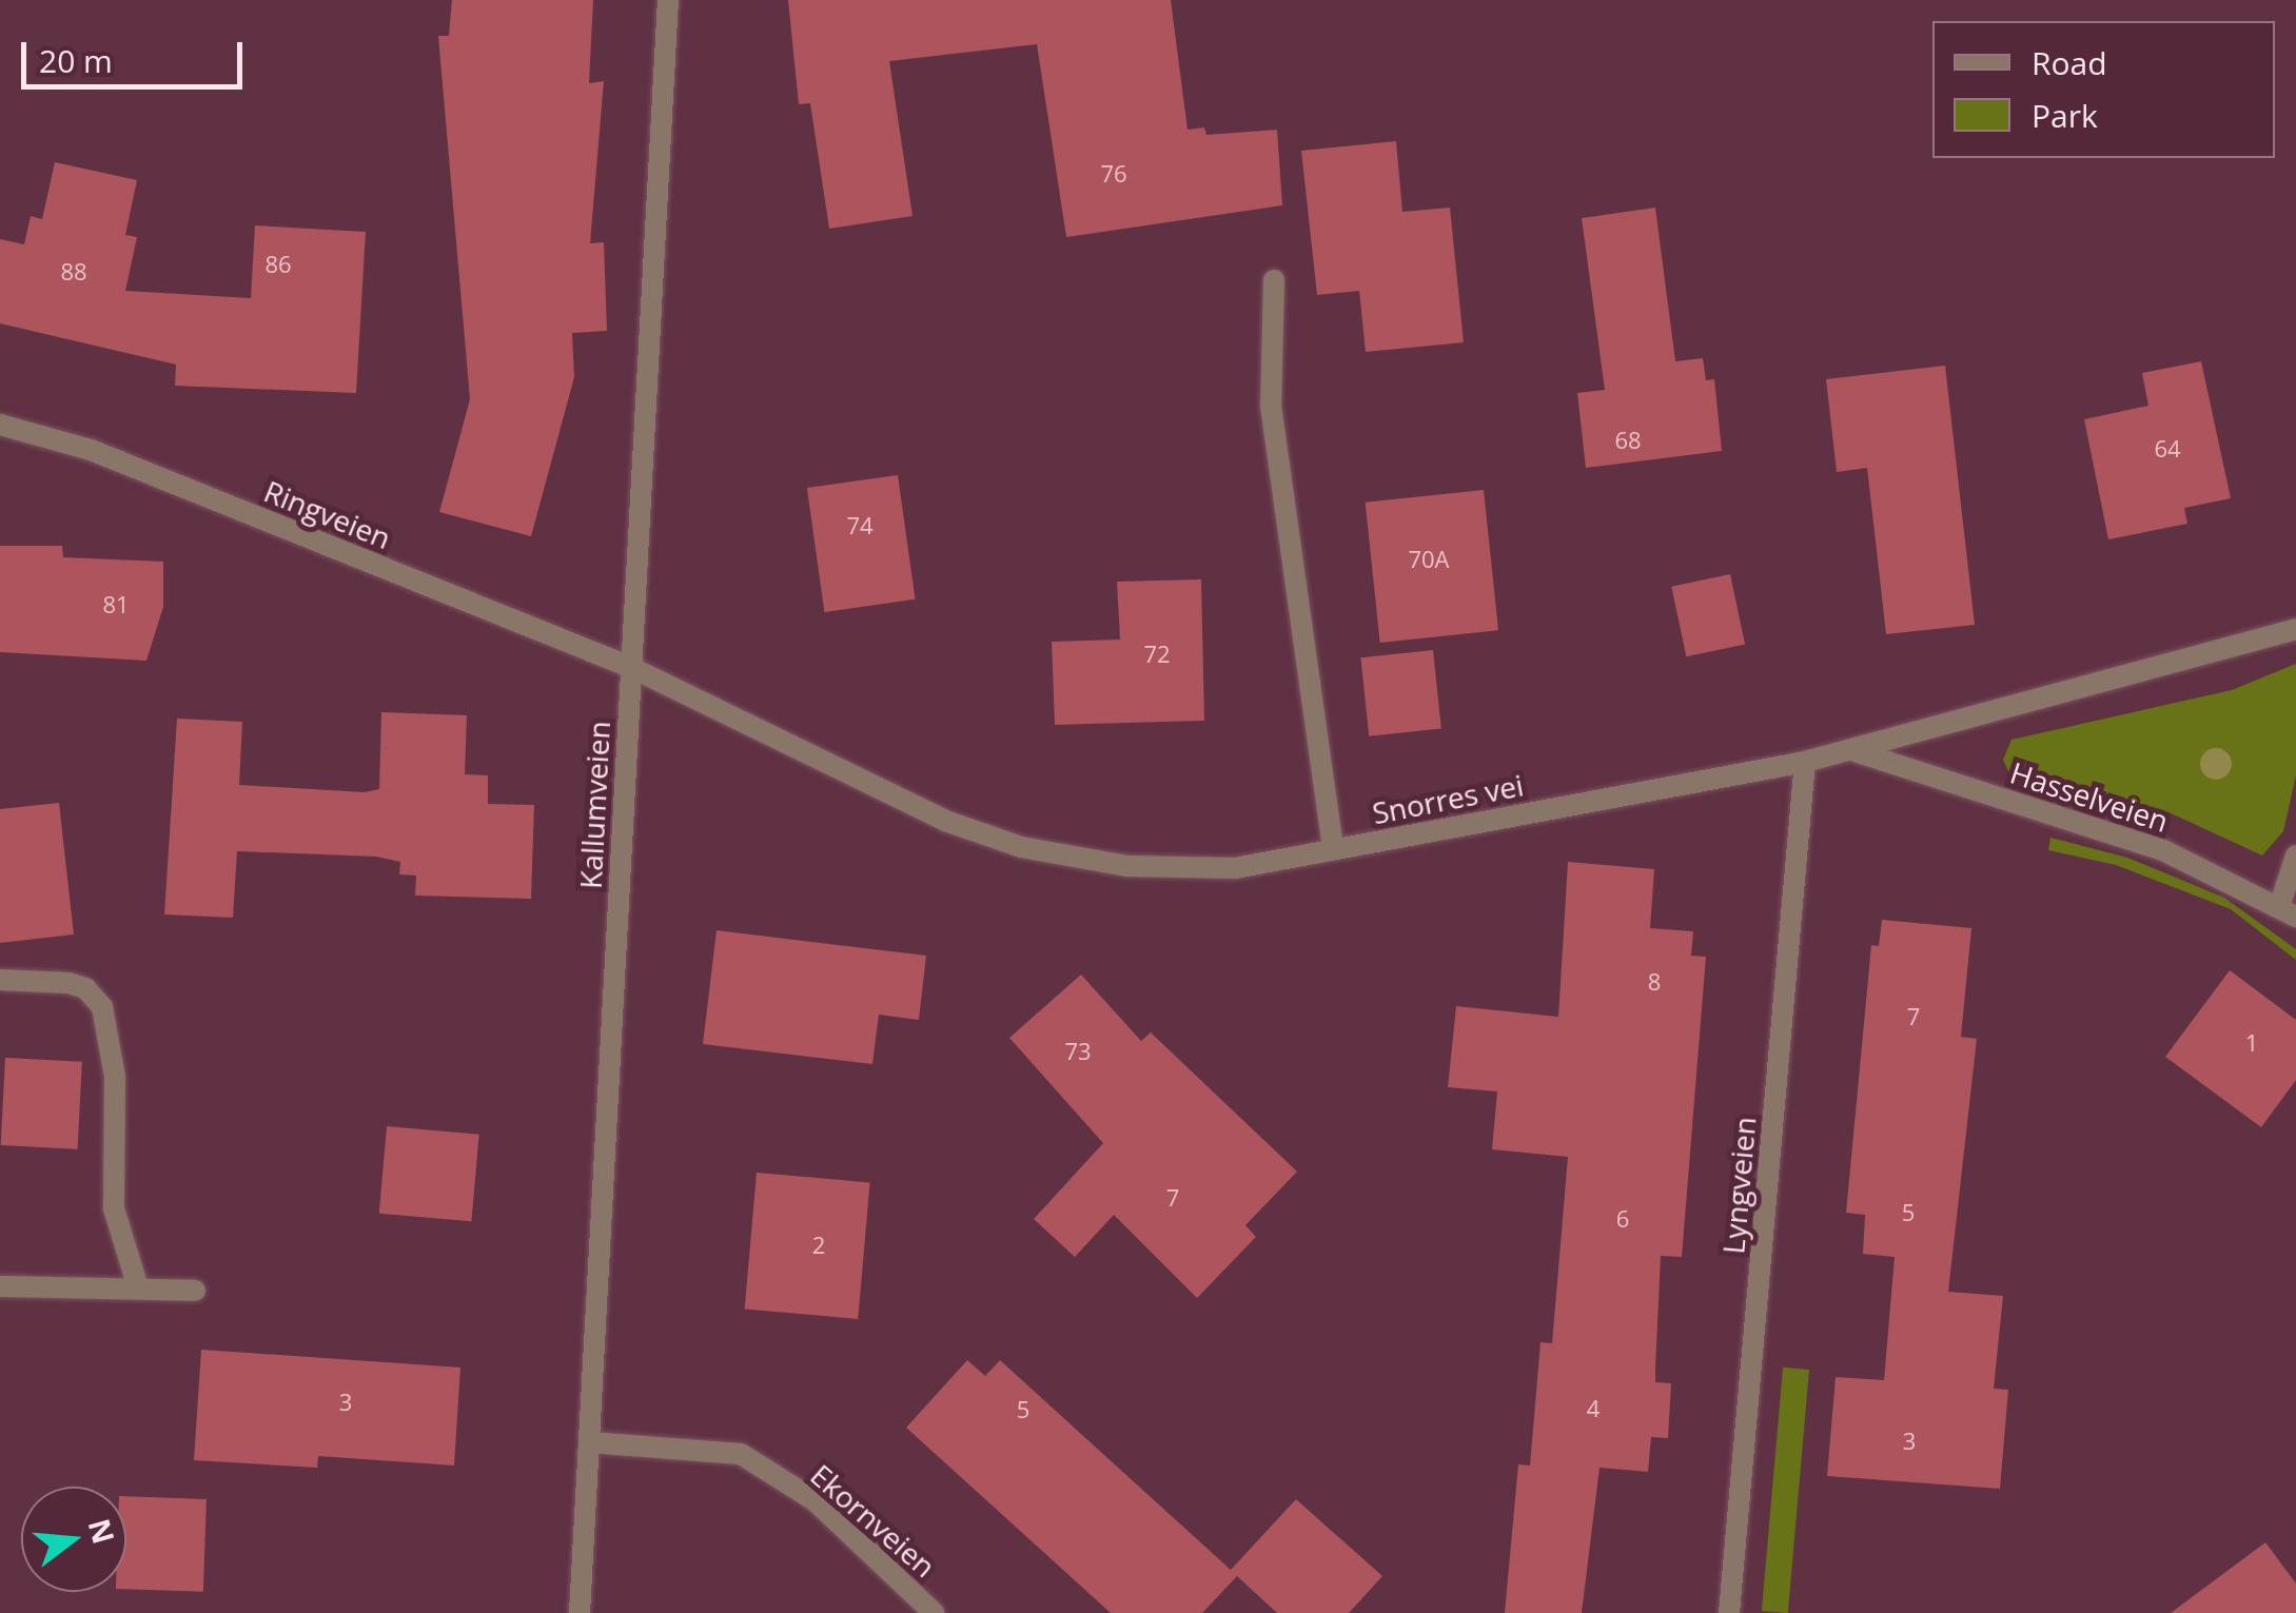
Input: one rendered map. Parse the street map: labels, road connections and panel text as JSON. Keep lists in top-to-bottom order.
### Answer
{
  "streets": {
    "street": [
      "Ringveien",
      "Hasselveien",
      "Snorres vei",
      "Kallumveien",
      "Lyngveien",
      "Ekornveien"
    ]
  },
  "crossings": [
    ["Ringveien", "Snorres vei"],
    ["Ringveien", "Kallumveien"],
    ["Hasselveien", "Snorres vei"],
    ["Snorres vei", "Kallumveien"],
    ["Snorres vei", "Lyngveien"],
    ["Kallumveien", "Ekornveien"]
  ],
  "house_numbers": [
    "76",
    "86",
    "88",
    "68",
    "64",
    "74",
    "70A",
    "81",
    "72",
    "8",
    "7",
    "1",
    "73",
    "7",
    "5",
    "6",
    "2",
    "3",
    "4",
    "5",
    "3"
  ],
  "legend": ["Road", "Park"],
  "scale_bar": "20 m",
  "north": "right"
}
